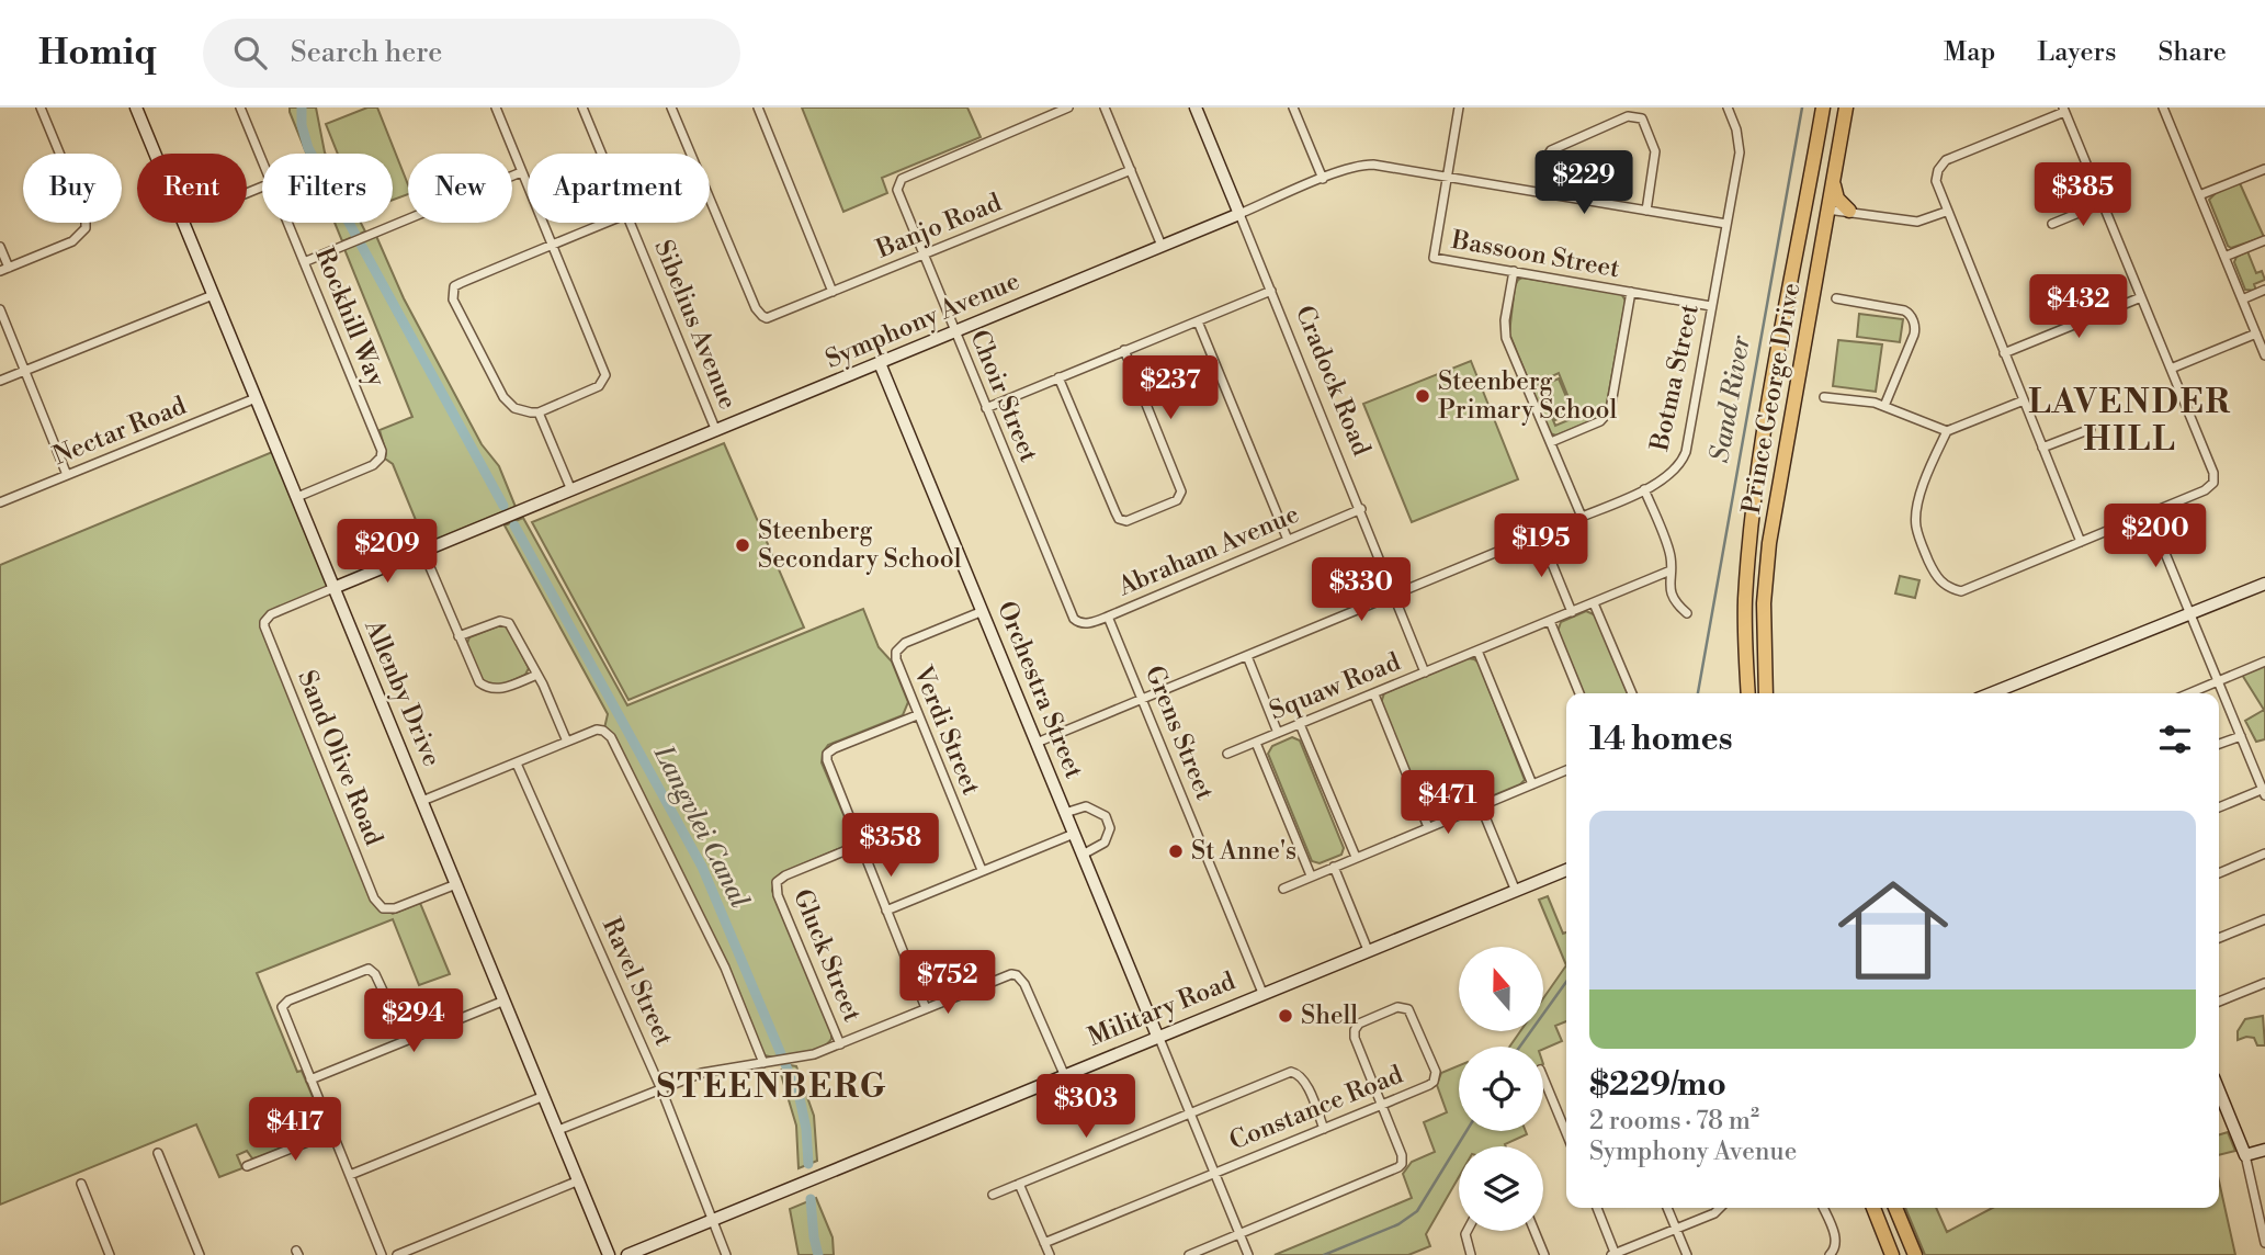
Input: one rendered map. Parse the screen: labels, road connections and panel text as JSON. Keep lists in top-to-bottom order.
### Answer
{
  "streets": {
    "main road": ["Prince George Drive"],
    "street": [
      "Banjo Road",
      "Bassoon Street",
      "Rockhill Way",
      "Symphony Avenue",
      "Sibelius Avenue",
      "Botma Street",
      "Cradock Road",
      "Choir Street",
      "Nectar Road",
      "Abraham Avenue",
      "Squaw Road",
      "Orchestra Street",
      "Allenby Drive",
      "Verdi Street",
      "Grens Street",
      "Sand Olive Road",
      "Gluck Street",
      "Ravel Street",
      "Military Road",
      "Constance Road"
    ]
  },
  "crossings": [
    ["Banjo Road", "Choir Street"],
    ["Bassoon Street", "Symphony Avenue"],
    ["Bassoon Street", "Botma Street"],
    ["Rockhill Way", "Allenby Drive"],
    ["Symphony Avenue", "Sibelius Avenue"],
    ["Symphony Avenue", "Botma Street"],
    ["Symphony Avenue", "Cradock Road"],
    ["Symphony Avenue", "Choir Street"],
    ["Symphony Avenue", "Orchestra Street"],
    ["Symphony Avenue", "Allenby Drive"],
    ["Symphony Avenue", "Sand Olive Road"],
    ["Botma Street", "Cradock Road"],
    ["Botma Street", "Orchestra Street"],
    ["Botma Street", "Grens Street"],
    ["Cradock Road", "Abraham Avenue"],
    ["Cradock Road", "Squaw Road"],
    ["Choir Street", "Abraham Avenue"],
    ["Nectar Road", "Allenby Drive"],
    ["Abraham Avenue", "Grens Street"],
    ["Orchestra Street", "Verdi Street"],
    ["Orchestra Street", "Military Road"],
    ["Allenby Drive", "Sand Olive Road"],
    ["Grens Street", "Military Road"],
    ["Ravel Street", "Military Road"]
  ],
  "districts": ["LAVENDER HILL", "STEENBERG"],
  "water": ["Sand River", "Langvlei Canal"],
  "places": [
    "Steenberg Primary School",
    "Steenberg Secondary School",
    "St Anne's",
    "Shell"
  ],
  "north": "top",
  "page": {
    "header": "Homiq",
    "search": "Search here",
    "nav": ["Map", "Layers", "Share"],
    "price": [
      "$229",
      "$385",
      "$432",
      "$237",
      "$200",
      "$195",
      "$209",
      "$330",
      "$471",
      "$358",
      "$752",
      "$294",
      "$303",
      "$417"
    ],
    "chip": [
      "Buy",
      "Rent",
      "Filters",
      "New",
      "Apartment"
    ],
    "heading": "14 homes",
    "list": [
      {
        "name": "$229/mo",
        "note": "2 rooms · 78 m² · Symphony Avenue"
      }
    ]
  }
}
